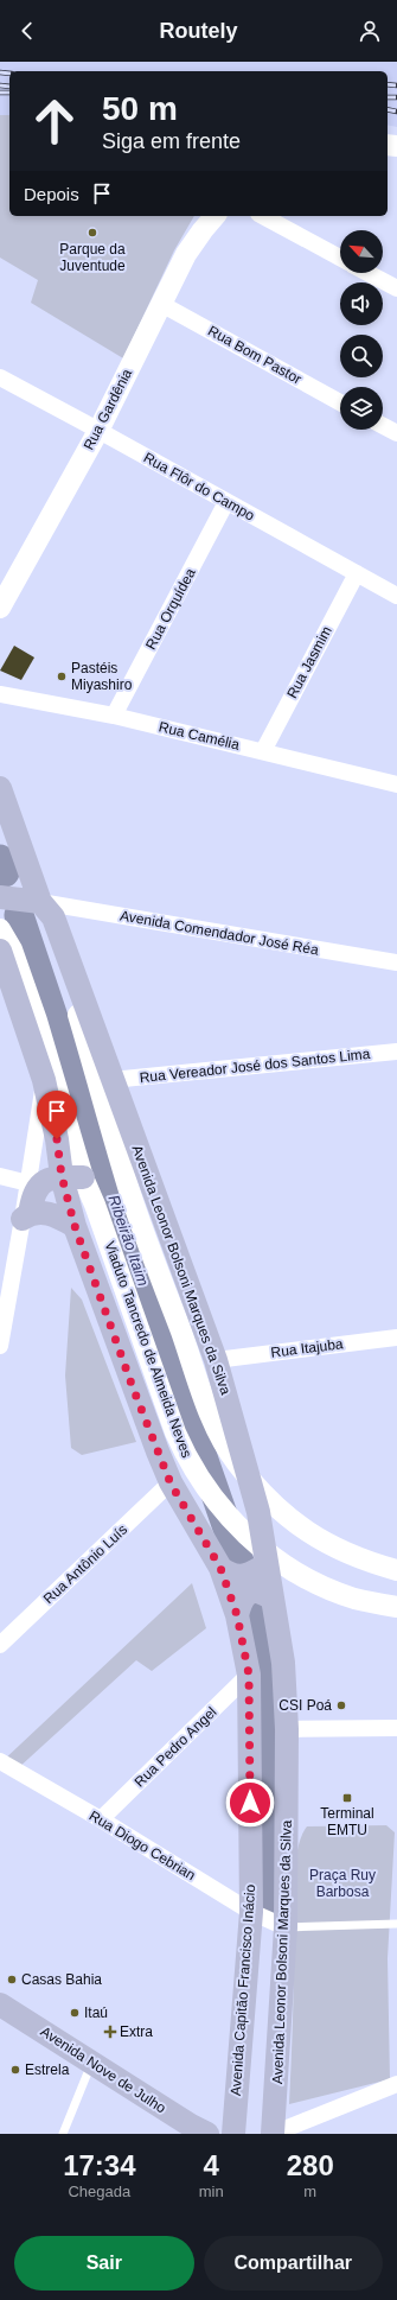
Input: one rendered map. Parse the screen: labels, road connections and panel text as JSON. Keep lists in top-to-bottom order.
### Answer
{
  "streets": {
    "main road": ["Avenida Leonor Bolsoni Marques da Silva", "Avenida Capitão Francisco Inácio", "Avenida Nove de Julho"],
    "street": [
      "Rua Bom Pastor",
      "Rua Gardênia",
      "Rua Flôr do Campo",
      "Rua Orquídea",
      "Rua Jasmim",
      "Rua Camélia",
      "Avenida Comendador José Réa",
      "Rua Vereador José dos Santos Lima",
      "Rua Itajuba",
      "Viaduto Tancredo de Almeida Neves",
      "Rua Antônio Luís",
      "Rua Pedro Angel",
      "Rua Diogo Cebrian"
    ]
  },
  "crossings": [
    ["Rua Bom Pastor", "Rua Gardênia"],
    ["Rua Gardênia", "Rua Flôr do Campo"],
    ["Rua Flôr do Campo", "Rua Orquídea"],
    ["Rua Flôr do Campo", "Rua Jasmim"],
    ["Rua Orquídea", "Rua Camélia"],
    ["Rua Jasmim", "Rua Camélia"],
    ["Avenida Comendador José Réa", "Avenida Leonor Bolsoni Marques da Silva"],
    ["Rua Vereador José dos Santos Lima", "Avenida Leonor Bolsoni Marques da Silva"],
    ["Avenida Leonor Bolsoni Marques da Silva", "Rua Itajuba"],
    ["Avenida Leonor Bolsoni Marques da Silva", "Rua Diogo Cebrian"],
    ["Rua Pedro Angel", "Rua Diogo Cebrian"],
    ["Rua Pedro Angel", "Avenida Capitão Francisco Inácio"],
    ["Rua Diogo Cebrian", "Avenida Capitão Francisco Inácio"]
  ],
  "water": ["Ribeirão Itaim"],
  "parks": ["Praça Ruy Barbosa"],
  "places": {
    "other": [
      "Parque da Juventude",
      "Pastéis Miyashiro",
      "CSI Poá",
      "Casas Bahia",
      "Itaú",
      "Estrela"
    ],
    "transit": ["Terminal EMTU"],
    "health": ["Extra"]
  },
  "north": "top left",
  "page": {
    "header": "Routely",
    "turn": ["50 m", "Siga em frente"],
    "then": "Depois",
    "eta": [
      "17:34",
      "Chegada",
      "4",
      "min",
      "280",
      "m"
    ],
    "buttons": ["Sair", "Compartilhar"]
  }
}
